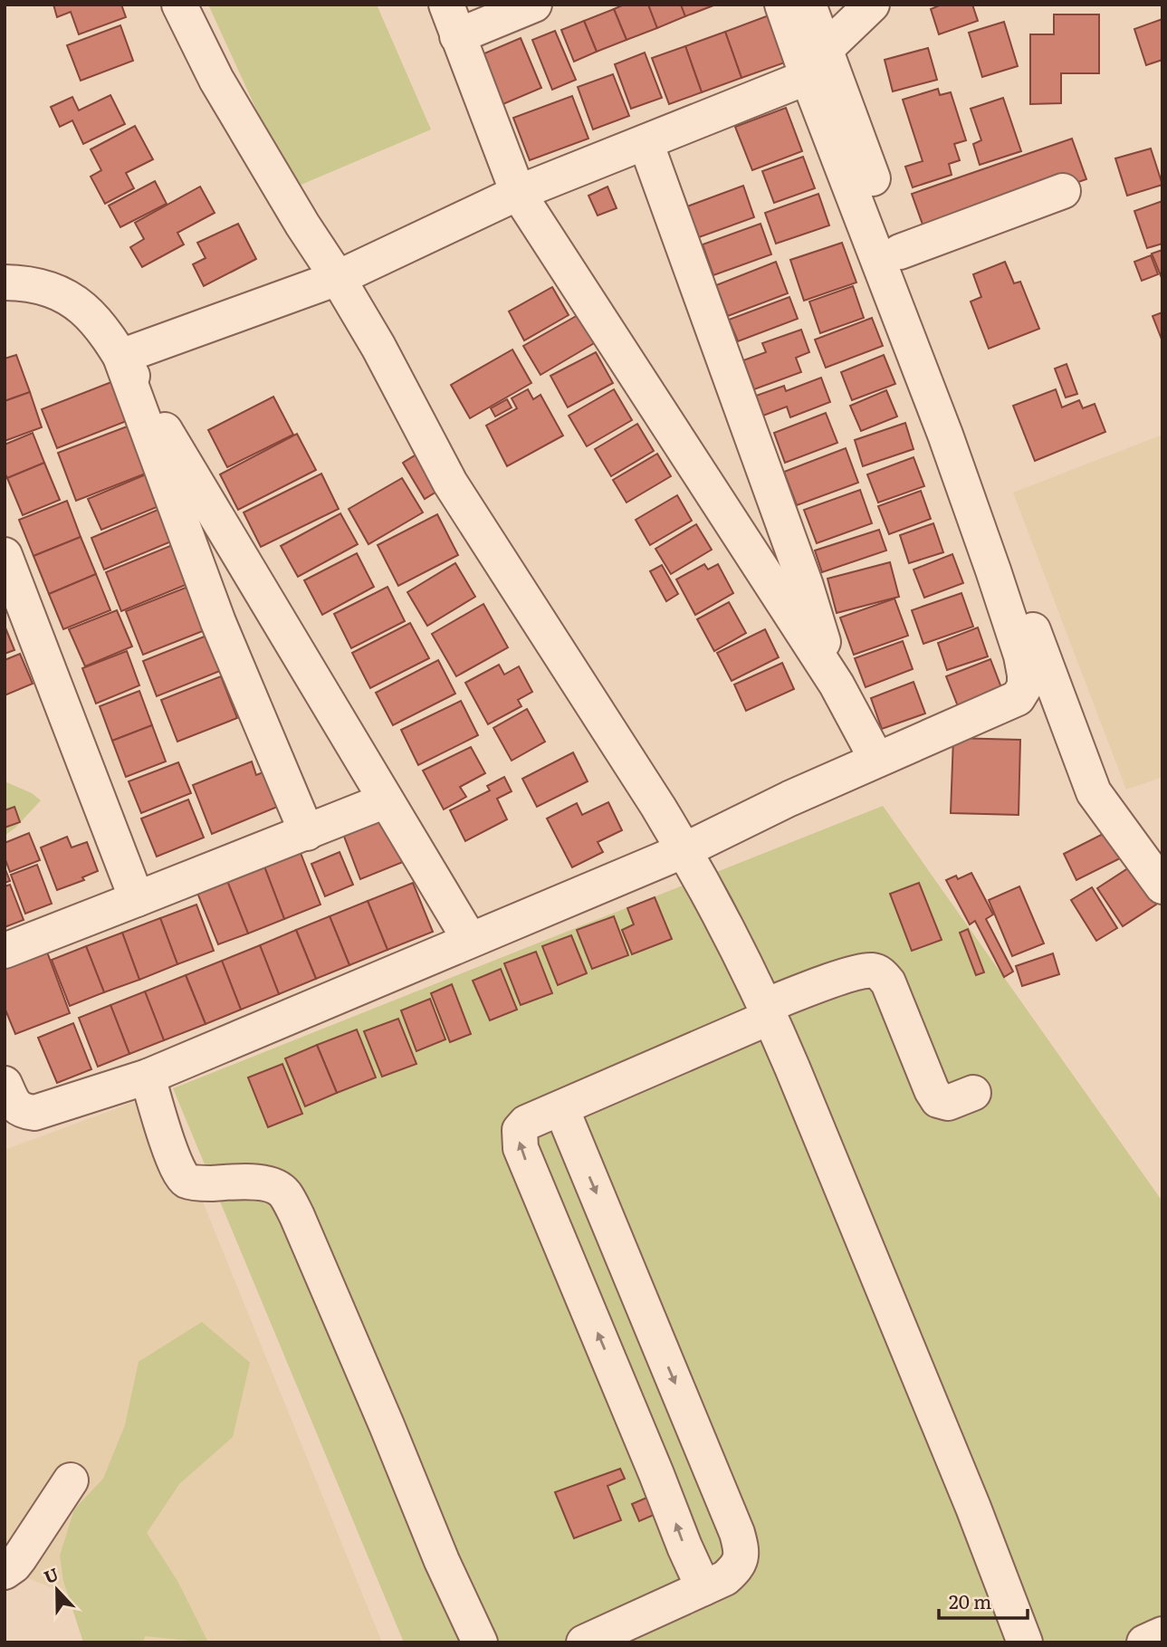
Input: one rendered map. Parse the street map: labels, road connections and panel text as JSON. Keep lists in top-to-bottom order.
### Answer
{
  "scale_bar": "20 m",
  "north": "top"
}
